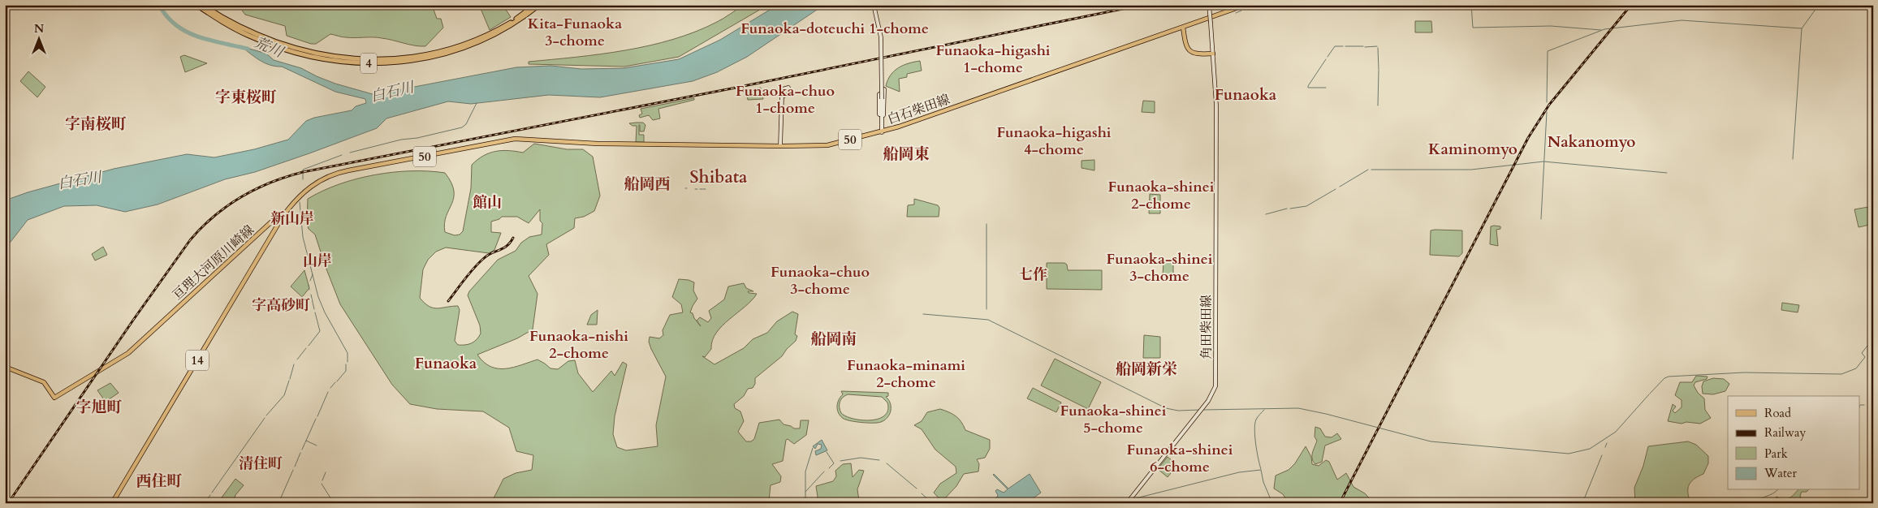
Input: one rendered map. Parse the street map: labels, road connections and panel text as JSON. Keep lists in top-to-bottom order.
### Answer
{
  "streets": {
    "highway": ["4"],
    "main road": [
      "白石柴田線",
      "50",
      "亘理大河原川崎線",
      "角田柴田線",
      "14"
    ]
  },
  "crossings": [
    ["白石柴田線", "50"],
    ["50", "亘理大河原川崎線"]
  ],
  "districts": [
    "Kita-Funaoka 3-chome",
    "Funaoka-doteuchi 1-chome",
    "Funaoka-higashi 1-chome",
    "Funaoka-chuo 1-chome",
    "Funaoka",
    "字東桜町",
    "字南桜町",
    "Funaoka-higashi 4-chome",
    "Nakanomyo",
    "Kaminomyo",
    "船岡東",
    "Shibata",
    "船岡西",
    "Funaoka-shinei 2-chome",
    "館山",
    "新山岸",
    "Funaoka-shinei 3-chome",
    "山岸",
    "Funaoka-chuo 3-chome",
    "七作",
    "字高砂町",
    "Funaoka-nishi 2-chome",
    "船岡南",
    "Funaoka",
    "Funaoka-minami 2-chome",
    "船岡新栄",
    "字旭町",
    "Funaoka-shinei 5-chome",
    "Funaoka-shinei 6-chome",
    "清住町",
    "西住町"
  ],
  "water": ["荒川", "白石川"],
  "legend": [
    "Road",
    "Railway",
    "Park",
    "Water"
  ],
  "north": "top"
}
